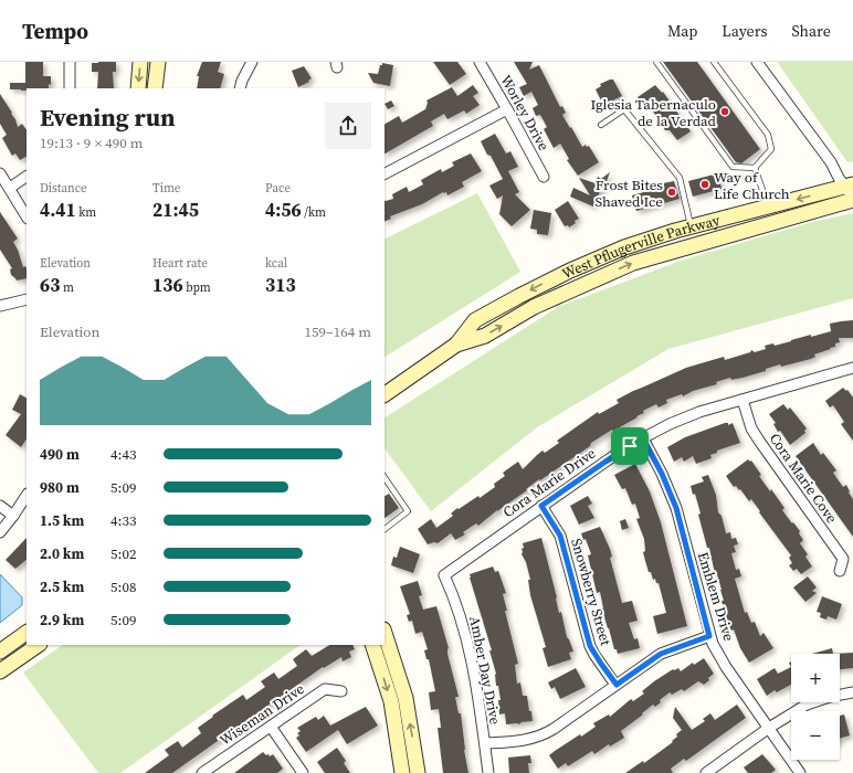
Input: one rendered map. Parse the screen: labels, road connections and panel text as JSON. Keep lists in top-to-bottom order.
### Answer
{
  "streets": {
    "main road": ["West Pflugerville Parkway"],
    "street": [
      "Worley Drive",
      "Cora Marie Cove",
      "Cora Marie Drive",
      "Snowberry Street",
      "Emblem Drive",
      "Amber Day Drive",
      "Wiseman Drive"
    ]
  },
  "crossings": [
    ["Cora Marie Cove", "Cora Marie Drive"],
    ["Cora Marie Drive", "Snowberry Street"],
    ["Cora Marie Drive", "Emblem Drive"],
    ["Cora Marie Drive", "Amber Day Drive"]
  ],
  "places": ["Iglesia Tabernaculo de la Verdad", "Way of Life Church", "Frost Bites Shaved Ice"],
  "page": {
    "header": "Tempo",
    "nav": ["Map", "Layers", "Share"],
    "heading": ["Evening run", "19:13 · 9 × 490 m"],
    "stats": [
      ["Distance", "4.41 km"],
      ["Time", "21:45"],
      ["Pace", "4:56 /km"],
      ["Elevation", "63 m"],
      ["Heart rate", "136 bpm"],
      ["kcal", "313"]
    ],
    "chart": ["Elevation", "159–164 m"],
    "list": [
      {
        "name": "490 m",
        "note": "4:43"
      },
      {
        "name": "980 m",
        "note": "5:09"
      },
      {
        "name": "1.5 km",
        "note": "4:33"
      },
      {
        "name": "2.0 km",
        "note": "5:02"
      },
      {
        "name": "2.5 km",
        "note": "5:08"
      },
      {
        "name": "2.9 km",
        "note": "5:09"
      }
    ],
    "map_buttons": ["+", "−"]
  }
}
